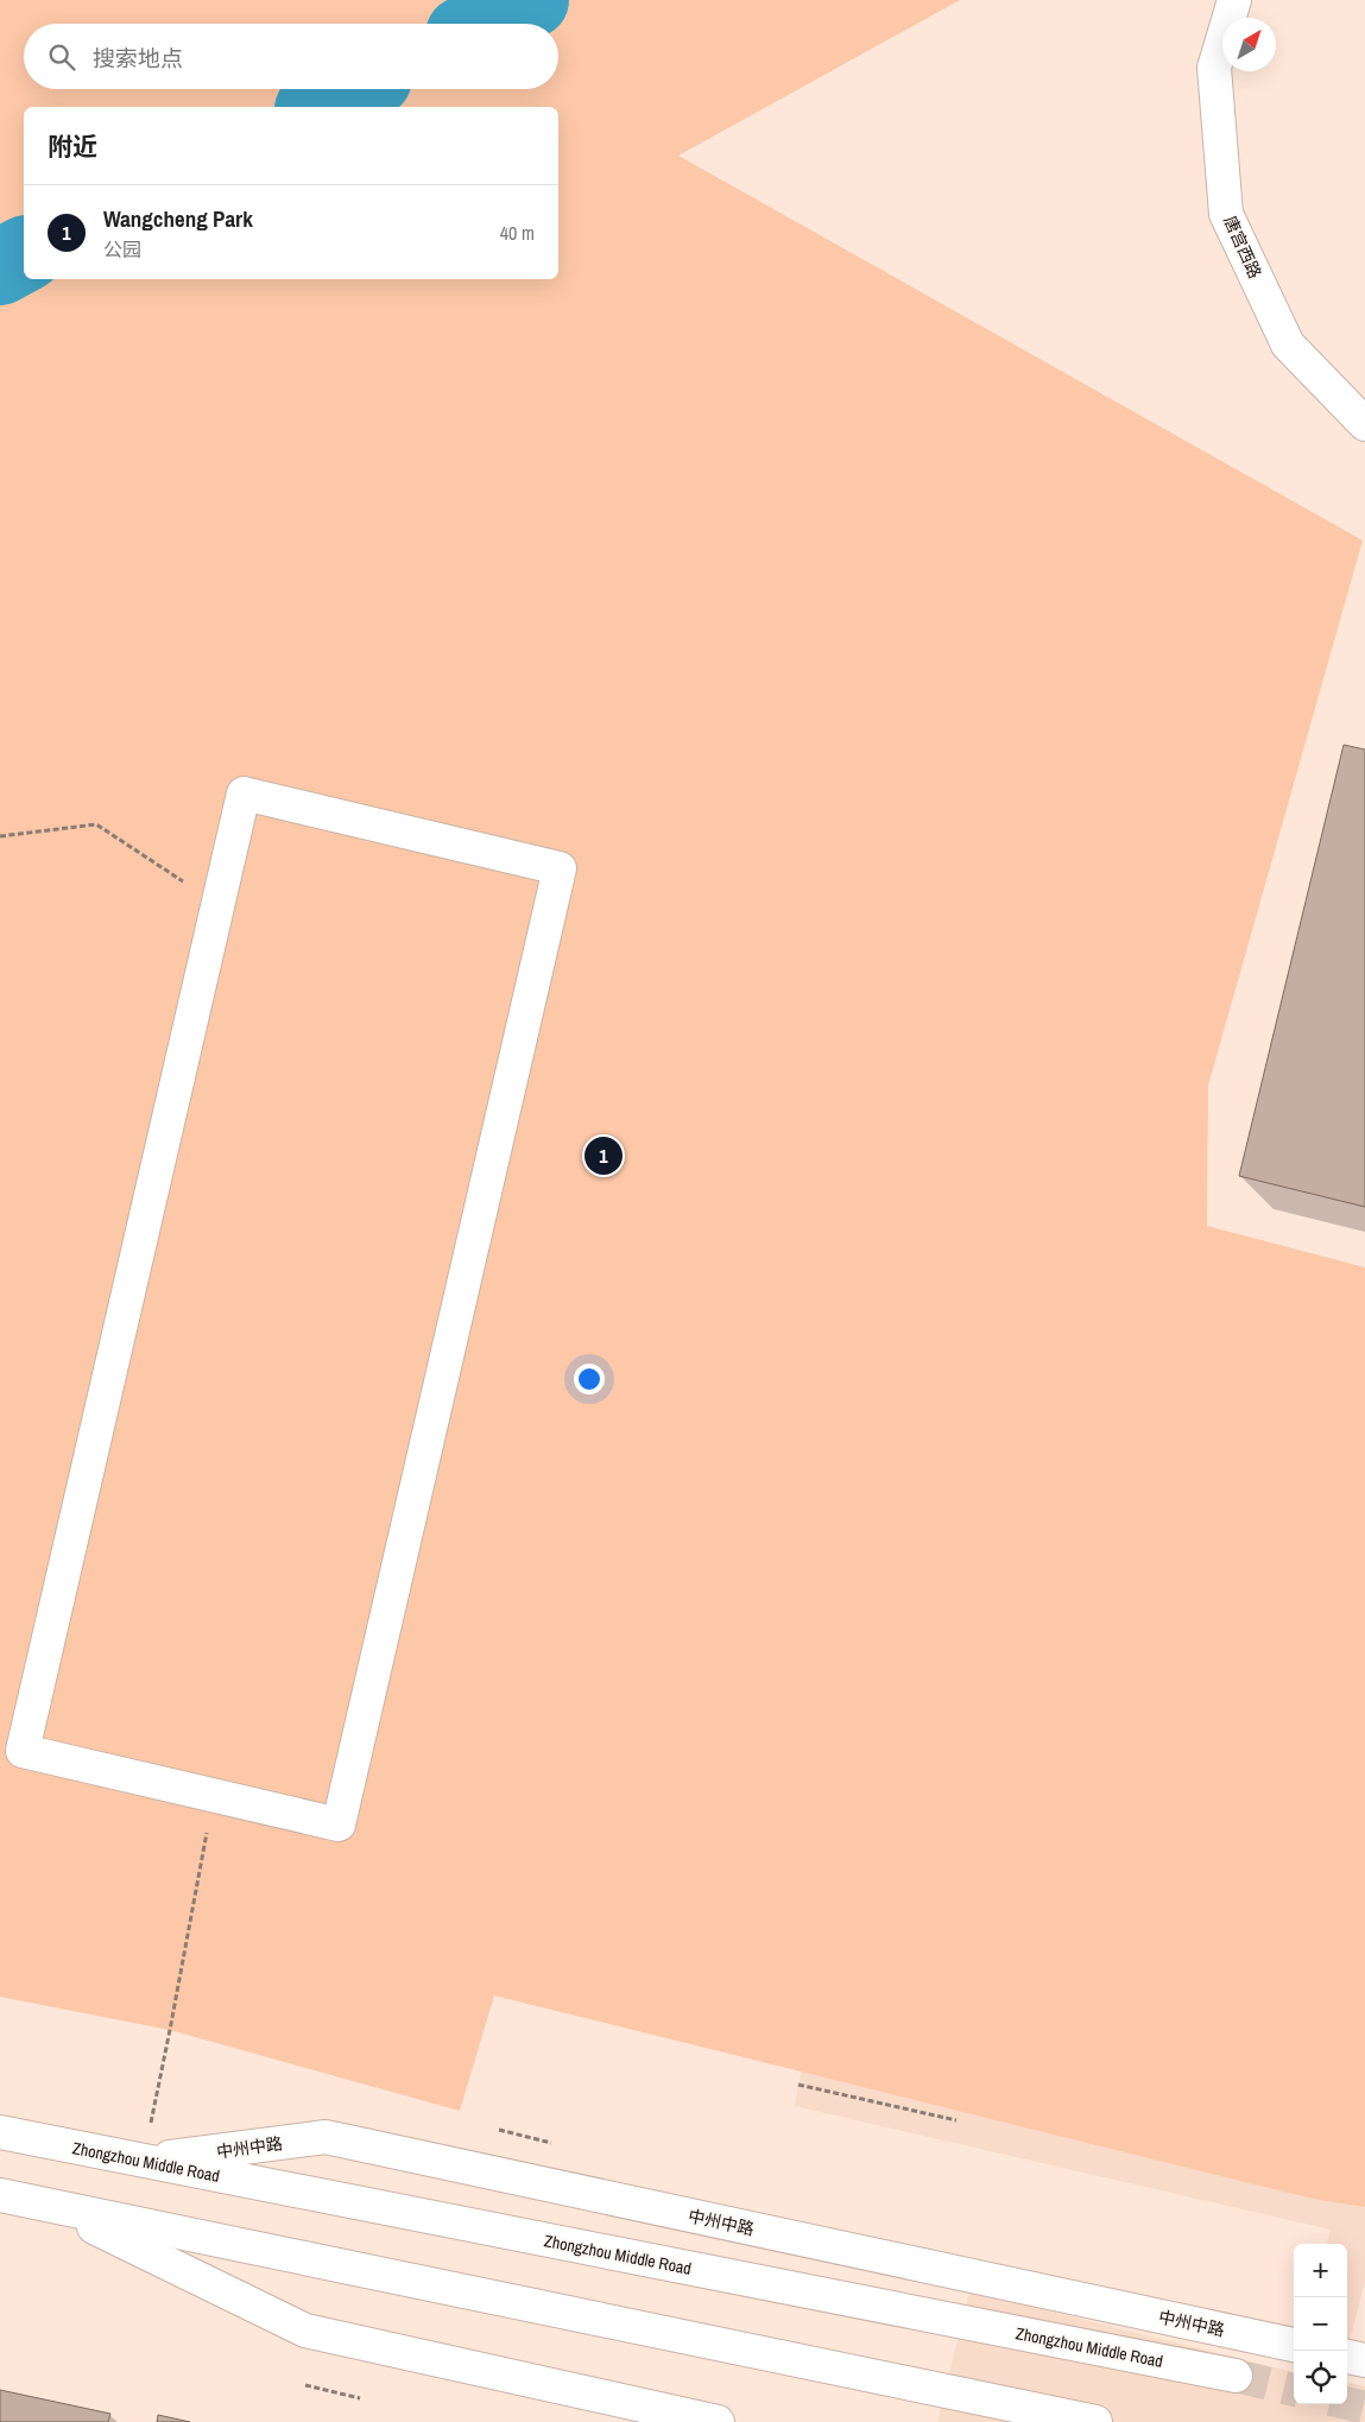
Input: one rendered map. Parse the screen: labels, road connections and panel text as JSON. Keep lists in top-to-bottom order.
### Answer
{
  "streets": {
    "main road": ["唐宫西路", "中州中路", "Zhongzhou Middle Road"]
  },
  "crossings": [
    ["中州中路", "Zhongzhou Middle Road"]
  ],
  "north": "top right",
  "page": {
    "search": "搜索地点",
    "heading": "附近",
    "list": [
      {
        "mark": "1",
        "name": "Wangcheng Park",
        "note": "公园",
        "value": "40 m"
      }
    ],
    "pins": "1",
    "map_buttons": ["+", "−"]
  }
}
